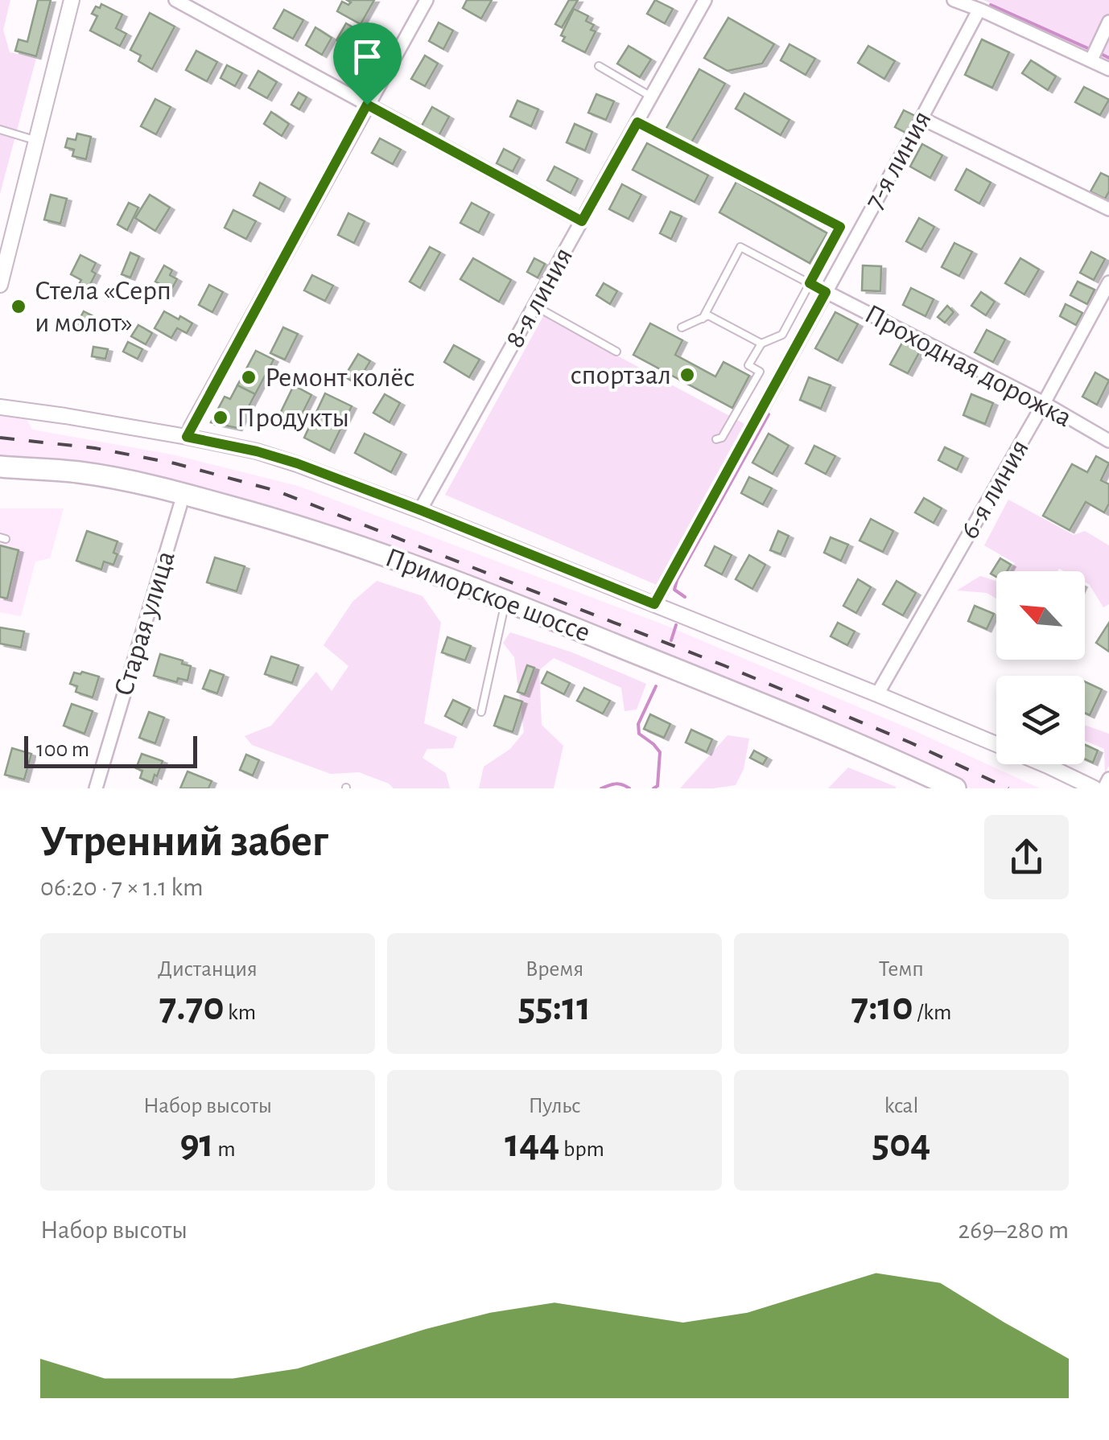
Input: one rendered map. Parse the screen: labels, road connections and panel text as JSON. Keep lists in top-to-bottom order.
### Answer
{
  "streets": {
    "highway": ["Приморское шоссе"],
    "street": [
      "7-я линия",
      "8-я линия",
      "Проходная дорожка",
      "6-я линия",
      "Старая улица"
    ]
  },
  "crossings": [
    ["7-я линия", "Проходная дорожка"],
    ["Проходная дорожка", "6-я линия"],
    ["Приморское шоссе", "Старая улица"]
  ],
  "places": [
    "Стела «Серп и молот»",
    "спортзал",
    "Ремонт колёс",
    "Продукты"
  ],
  "scale_bar": "100 m",
  "north": "top left",
  "page": {
    "scale": "100 m",
    "heading": ["Утренний забег", "06:20 · 7 × 1.1 km"],
    "stats": [
      ["Дистанция", "7.70 km"],
      ["Время", "55:11"],
      ["Темп", "7:10 /km"],
      ["Набор высоты", "91 m"],
      ["Пульс", "144 bpm"],
      ["kcal", "504"]
    ],
    "chart": ["Набор высоты", "269–280 m"]
  }
}
